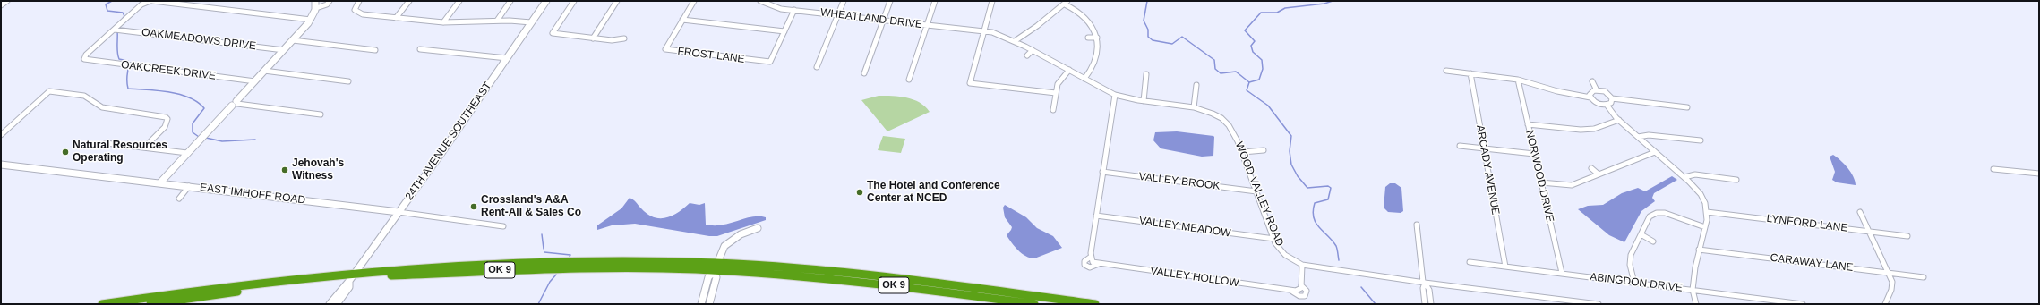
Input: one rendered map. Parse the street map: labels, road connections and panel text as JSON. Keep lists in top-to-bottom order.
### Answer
{
  "streets": {
    "highway": ["OK 9"],
    "street": [
      "WHEATLAND DRIVE",
      "OAKMEADOWS DRIVE",
      "FROST LANE",
      "OAKCREEK DRIVE",
      "24TH AVENUE SOUTHEAST",
      "ARCADY AVENUE",
      "NORWOOD DRIVE",
      "VALLEY BROOK",
      "EAST IMHOFF ROAD",
      "WOOD VALLEY ROAD",
      "LYNFORD LANE",
      "VALLEY MEADOW",
      "CARAWAY LANE",
      "VALLEY HOLLOW",
      "ABINGDON DRIVE"
    ]
  },
  "crossings": [
    ["WHEATLAND DRIVE", "WOOD VALLEY ROAD"],
    ["OAKMEADOWS DRIVE", "OAKCREEK DRIVE"],
    ["24TH AVENUE SOUTHEAST", "EAST IMHOFF ROAD"],
    ["24TH AVENUE SOUTHEAST", "OK 9"],
    ["ARCADY AVENUE", "ABINGDON DRIVE"],
    ["NORWOOD DRIVE", "ABINGDON DRIVE"],
    ["VALLEY BROOK", "WOOD VALLEY ROAD"],
    ["VALLEY BROOK", "VALLEY HOLLOW"],
    ["WOOD VALLEY ROAD", "VALLEY MEADOW"],
    ["WOOD VALLEY ROAD", "VALLEY HOLLOW"],
    ["VALLEY MEADOW", "VALLEY HOLLOW"]
  ],
  "places": [
    "Natural Resources Operating",
    "Jehovah's Witness",
    "The Hotel and Conference Center at NCED",
    "Crossland's A&A Rent-All & Sales Co"
  ]
}
